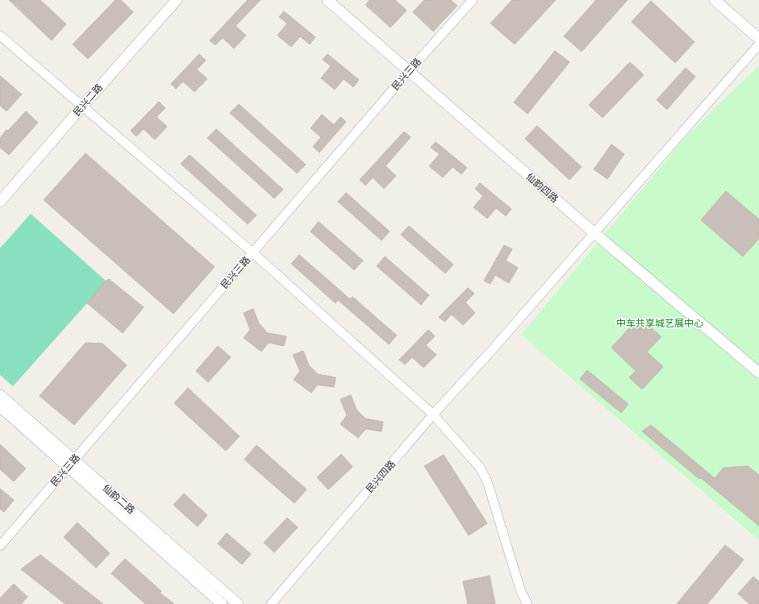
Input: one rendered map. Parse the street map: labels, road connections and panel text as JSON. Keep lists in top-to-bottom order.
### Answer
{
  "streets": {
    "street": [
      "民兴三路",
      "民兴二路",
      "仙韵四路",
      "民兴四路",
      "仙韵二路"
    ]
  },
  "crossings": [
    ["民兴三路", "仙韵四路"],
    ["民兴三路", "仙韵二路"],
    ["仙韵四路", "民兴四路"]
  ],
  "parks": ["中车共享城艺展中心"]
}
